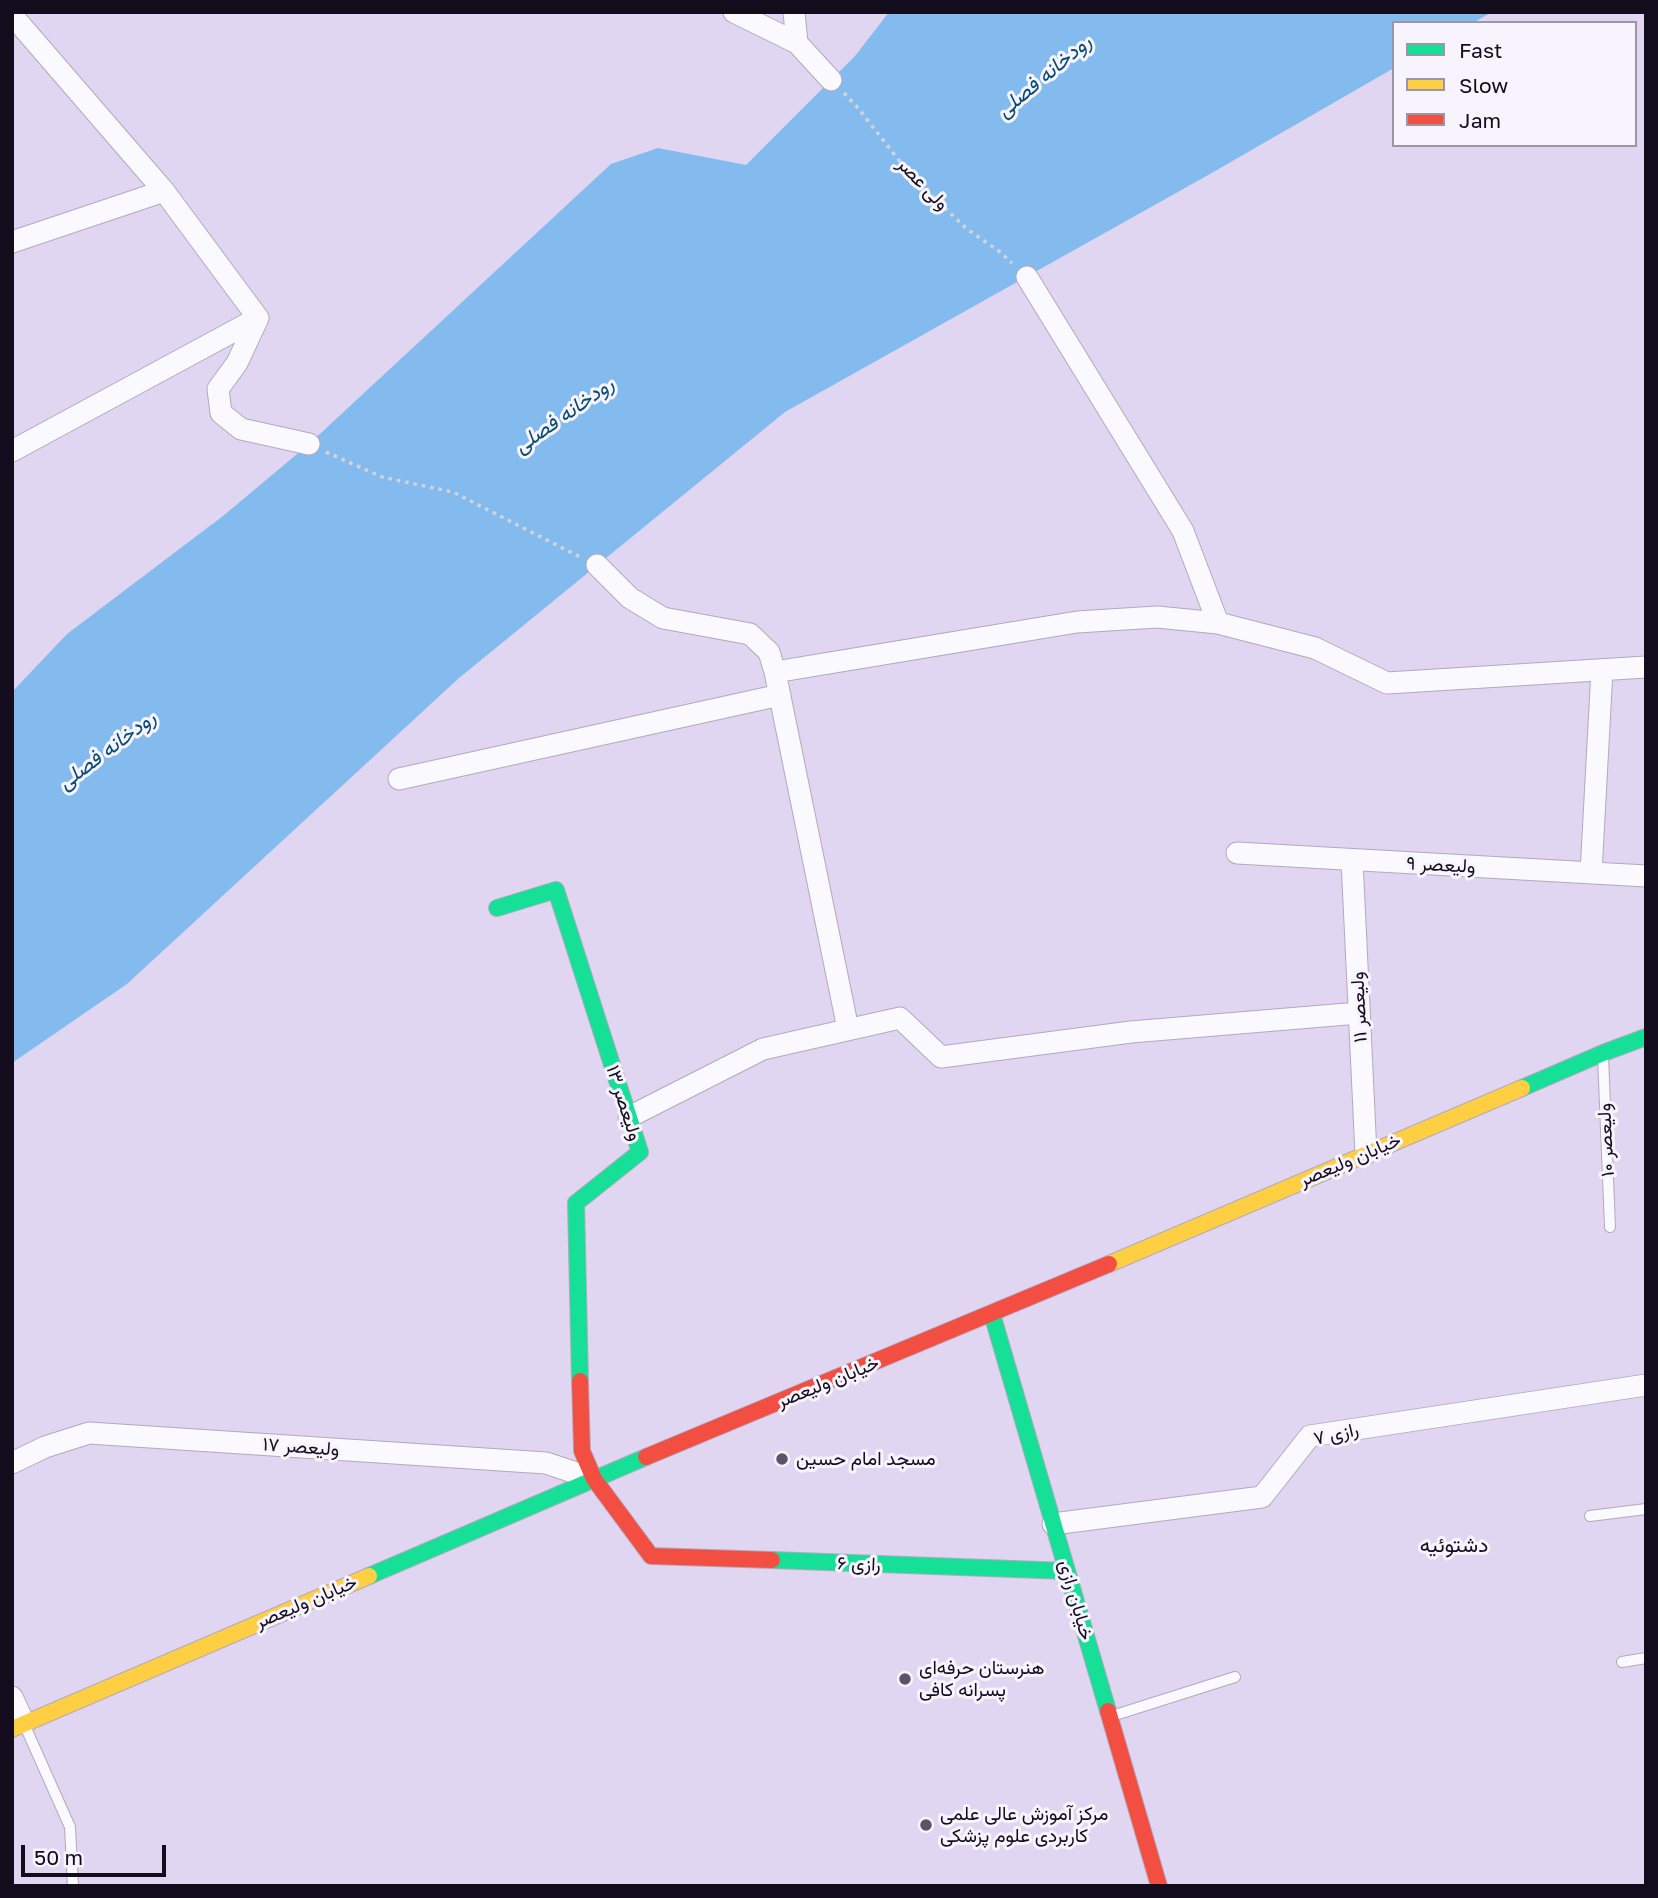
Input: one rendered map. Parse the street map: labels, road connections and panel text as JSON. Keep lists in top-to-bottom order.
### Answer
{
  "streets": {
    "street": [
      "ولیعصر ۹",
      "ولیعصر ۱۱",
      "ولیعصر ۱۳",
      "خیابان ولیعصر",
      "رازی ۷",
      "ولیعصر ۱۷",
      "رازی ۶",
      "خیابان رازی"
    ],
    "lane": ["ولیعصر ۱۰"],
    "path": ["ولی عصر"]
  },
  "crossings": [
    ["ولیعصر ۹", "ولیعصر ۱۱"],
    ["ولیعصر ۱۱", "خیابان ولیعصر"],
    ["ولیعصر ۱۳", "خیابان ولیعصر"],
    ["ولیعصر ۱۳", "ولیعصر ۱۷"],
    ["ولیعصر ۱۳", "رازی ۶"],
    ["ولیعصر ۱۰", "خیابان ولیعصر"],
    ["خیابان ولیعصر", "ولیعصر ۱۷"],
    ["خیابان ولیعصر", "رازی ۶"],
    ["خیابان ولیعصر", "خیابان رازی"],
    ["رازی ۷", "خیابان رازی"],
    ["ولیعصر ۱۷", "رازی ۶"],
    ["رازی ۶", "خیابان رازی"]
  ],
  "districts": ["دشتوئیه"],
  "water": ["رودخانه فصلی"],
  "places": ["مسجد امام حسین", "هنرستان حرفه‌ای پسرانه کافی", "مرکز آموزش عالی علمی کاربردی علوم پزشکی"],
  "legend": ["Fast", "Slow", "Jam"],
  "scale_bar": "50 m"
}
